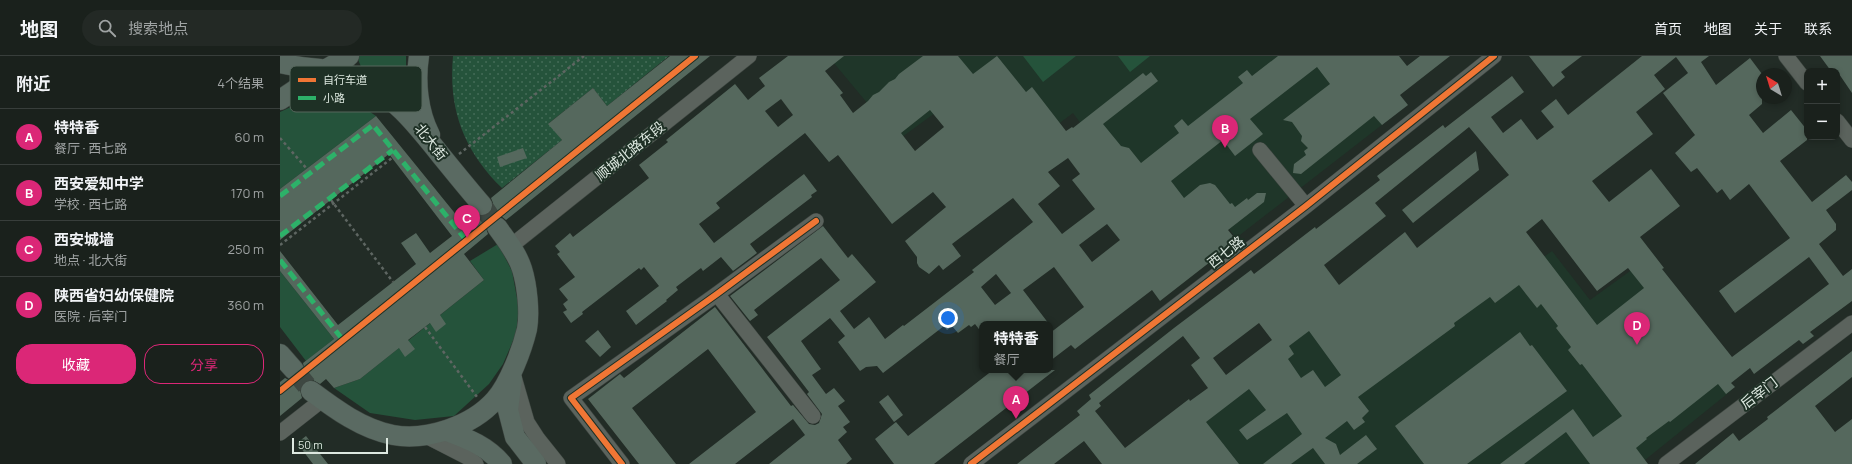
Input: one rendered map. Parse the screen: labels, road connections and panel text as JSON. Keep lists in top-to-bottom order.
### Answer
{
  "streets": {
    "main road": ["北大街"],
    "street": ["顺城北路东段", "西七路", "后宰门"]
  },
  "legend": ["自行车道", "小路"],
  "scale_bar": "50 m",
  "north": "top left",
  "page": {
    "header": "地图",
    "search": "搜索地点",
    "nav": [
      "首页",
      "地图",
      "关于",
      "联系"
    ],
    "heading": ["附近", "4个结果"],
    "map_buttons": ["+", "−"],
    "list": [
      {
        "mark": "A",
        "name": "特特香",
        "note": "餐厅 · 西七路",
        "value": "60 m"
      },
      {
        "mark": "B",
        "name": "西安爱知中学",
        "note": "学校 · 西七路",
        "value": "170 m"
      },
      {
        "mark": "C",
        "name": "西安城墙",
        "note": "地点 · 北大街",
        "value": "250 m"
      },
      {
        "mark": "D",
        "name": "陕西省妇幼保健院",
        "note": "医院 · 后宰门",
        "value": "360 m"
      }
    ],
    "pins": [
      "B",
      "C",
      "D",
      "A"
    ],
    "popup": ["特特香", "餐厅"],
    "buttons": ["收藏", "分享"],
    "scale": "50 m"
  }
}
